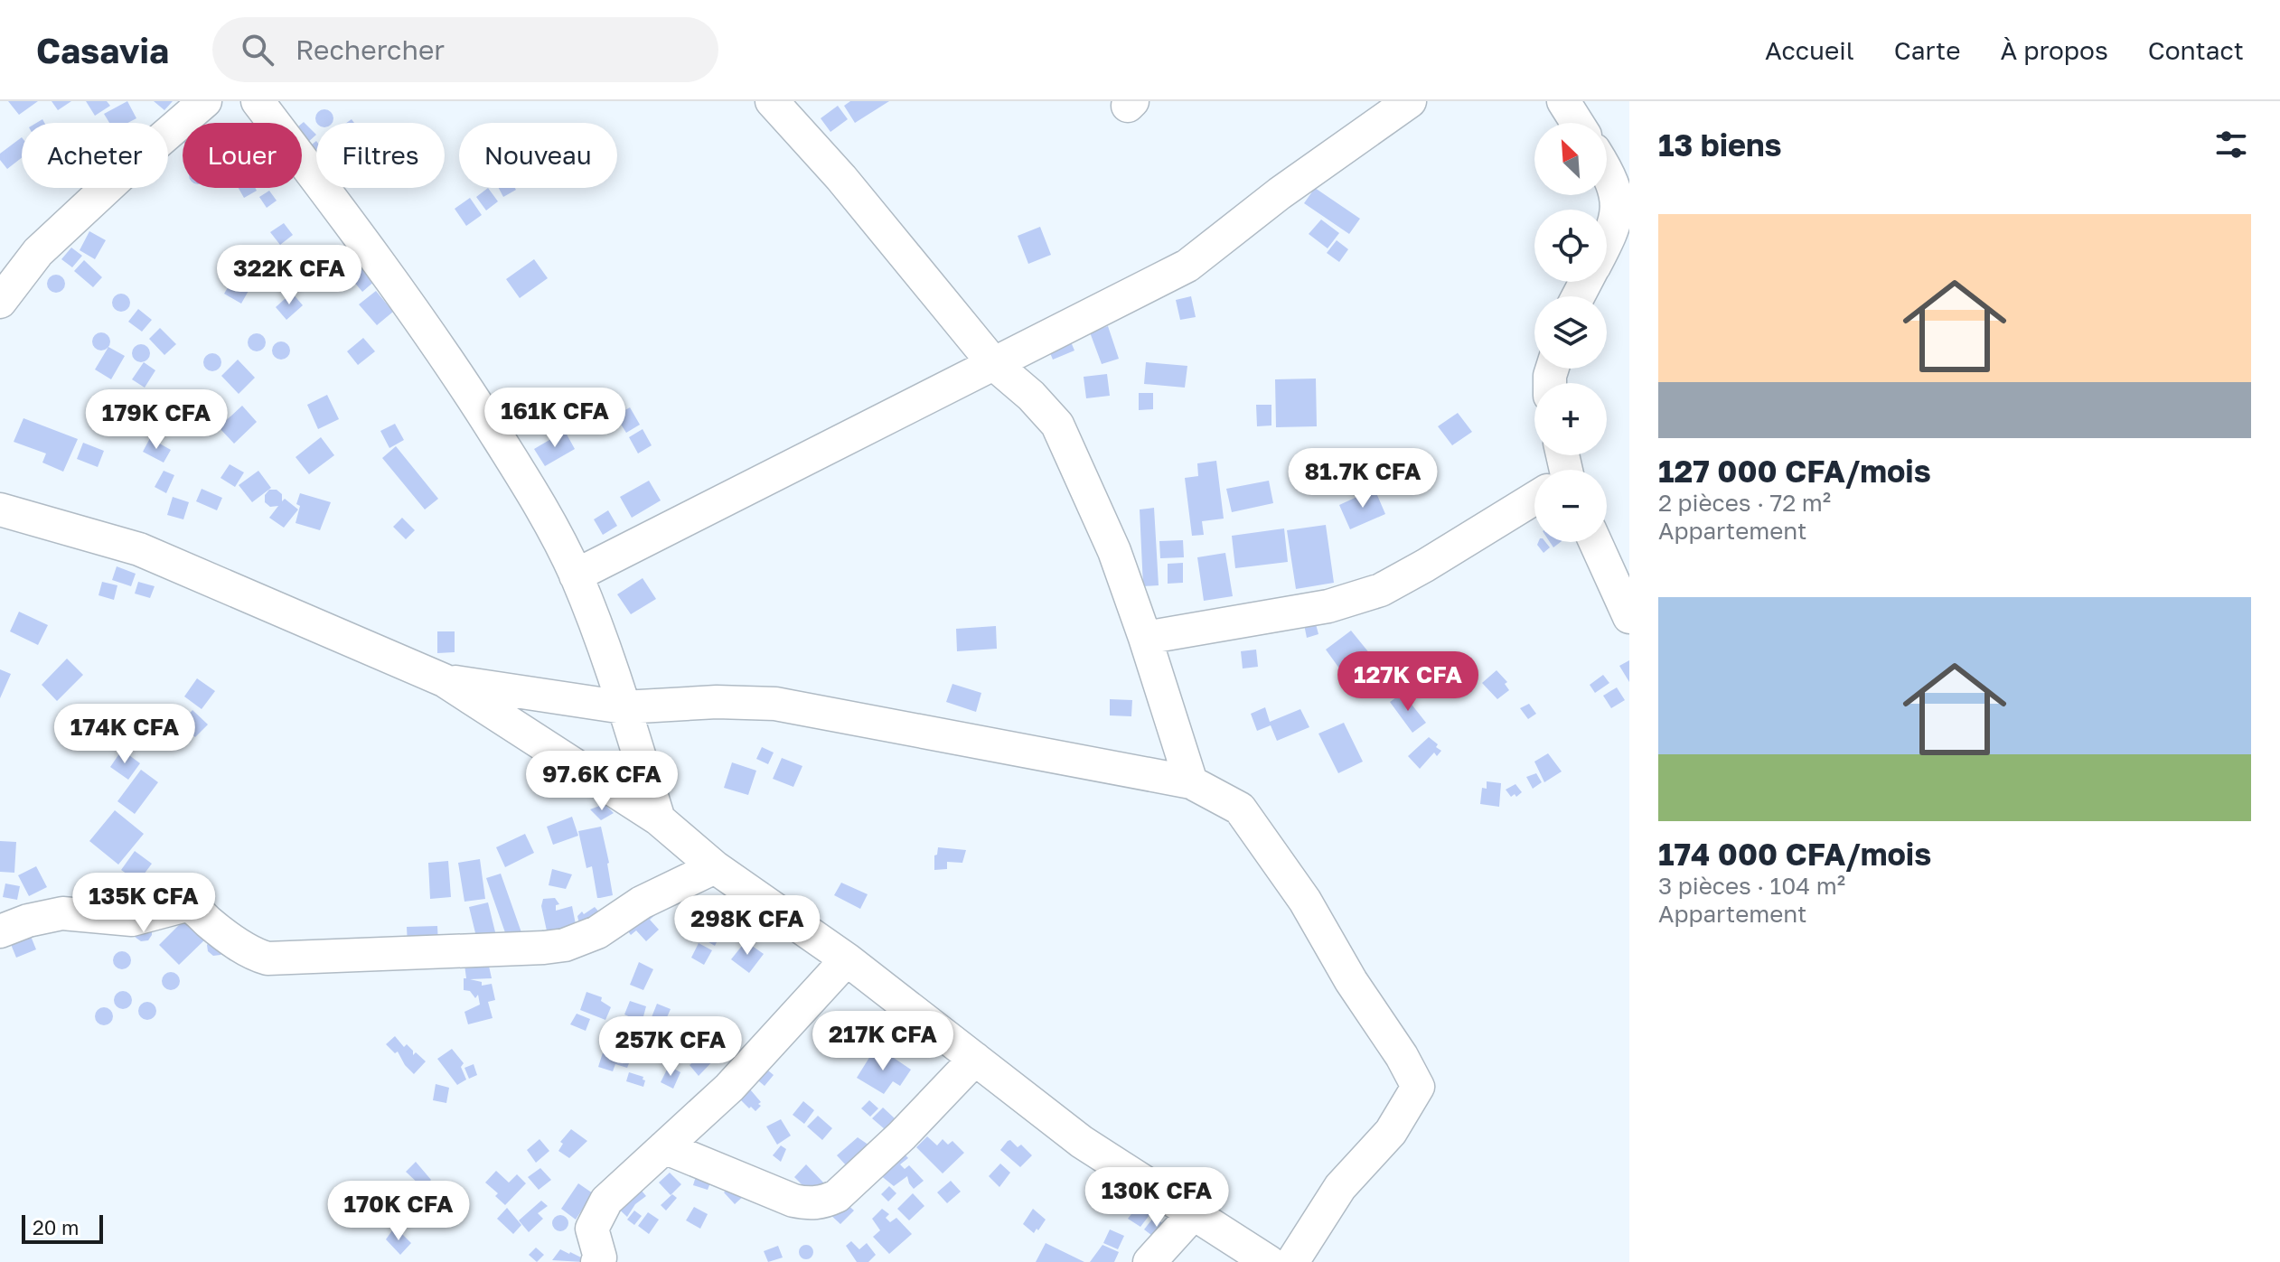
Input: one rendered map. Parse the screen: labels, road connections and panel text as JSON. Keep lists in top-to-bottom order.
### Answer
{
  "scale_bar": "20 m",
  "north": "top left",
  "page": {
    "header": "Casavia",
    "search": "Rechercher",
    "nav": [
      "Accueil",
      "Carte",
      "À propos",
      "Contact"
    ],
    "heading": "13 biens",
    "map_buttons": ["+", "−"],
    "chip": [
      "Acheter",
      "Louer",
      "Filtres",
      "Nouveau"
    ],
    "list": [
      {
        "name": "127 000 CFA/mois",
        "note": "2 pièces · 72 m² · Appartement"
      },
      {
        "name": "174 000 CFA/mois",
        "note": "3 pièces · 104 m² · Appartement"
      }
    ],
    "price": [
      "322K CFA",
      "161K CFA",
      "179K CFA",
      "81.7K CFA",
      "127K CFA",
      "174K CFA",
      "97.6K CFA",
      "135K CFA",
      "298K CFA",
      "217K CFA",
      "257K CFA",
      "130K CFA",
      "170K CFA"
    ],
    "scale": "20 m"
  }
}
